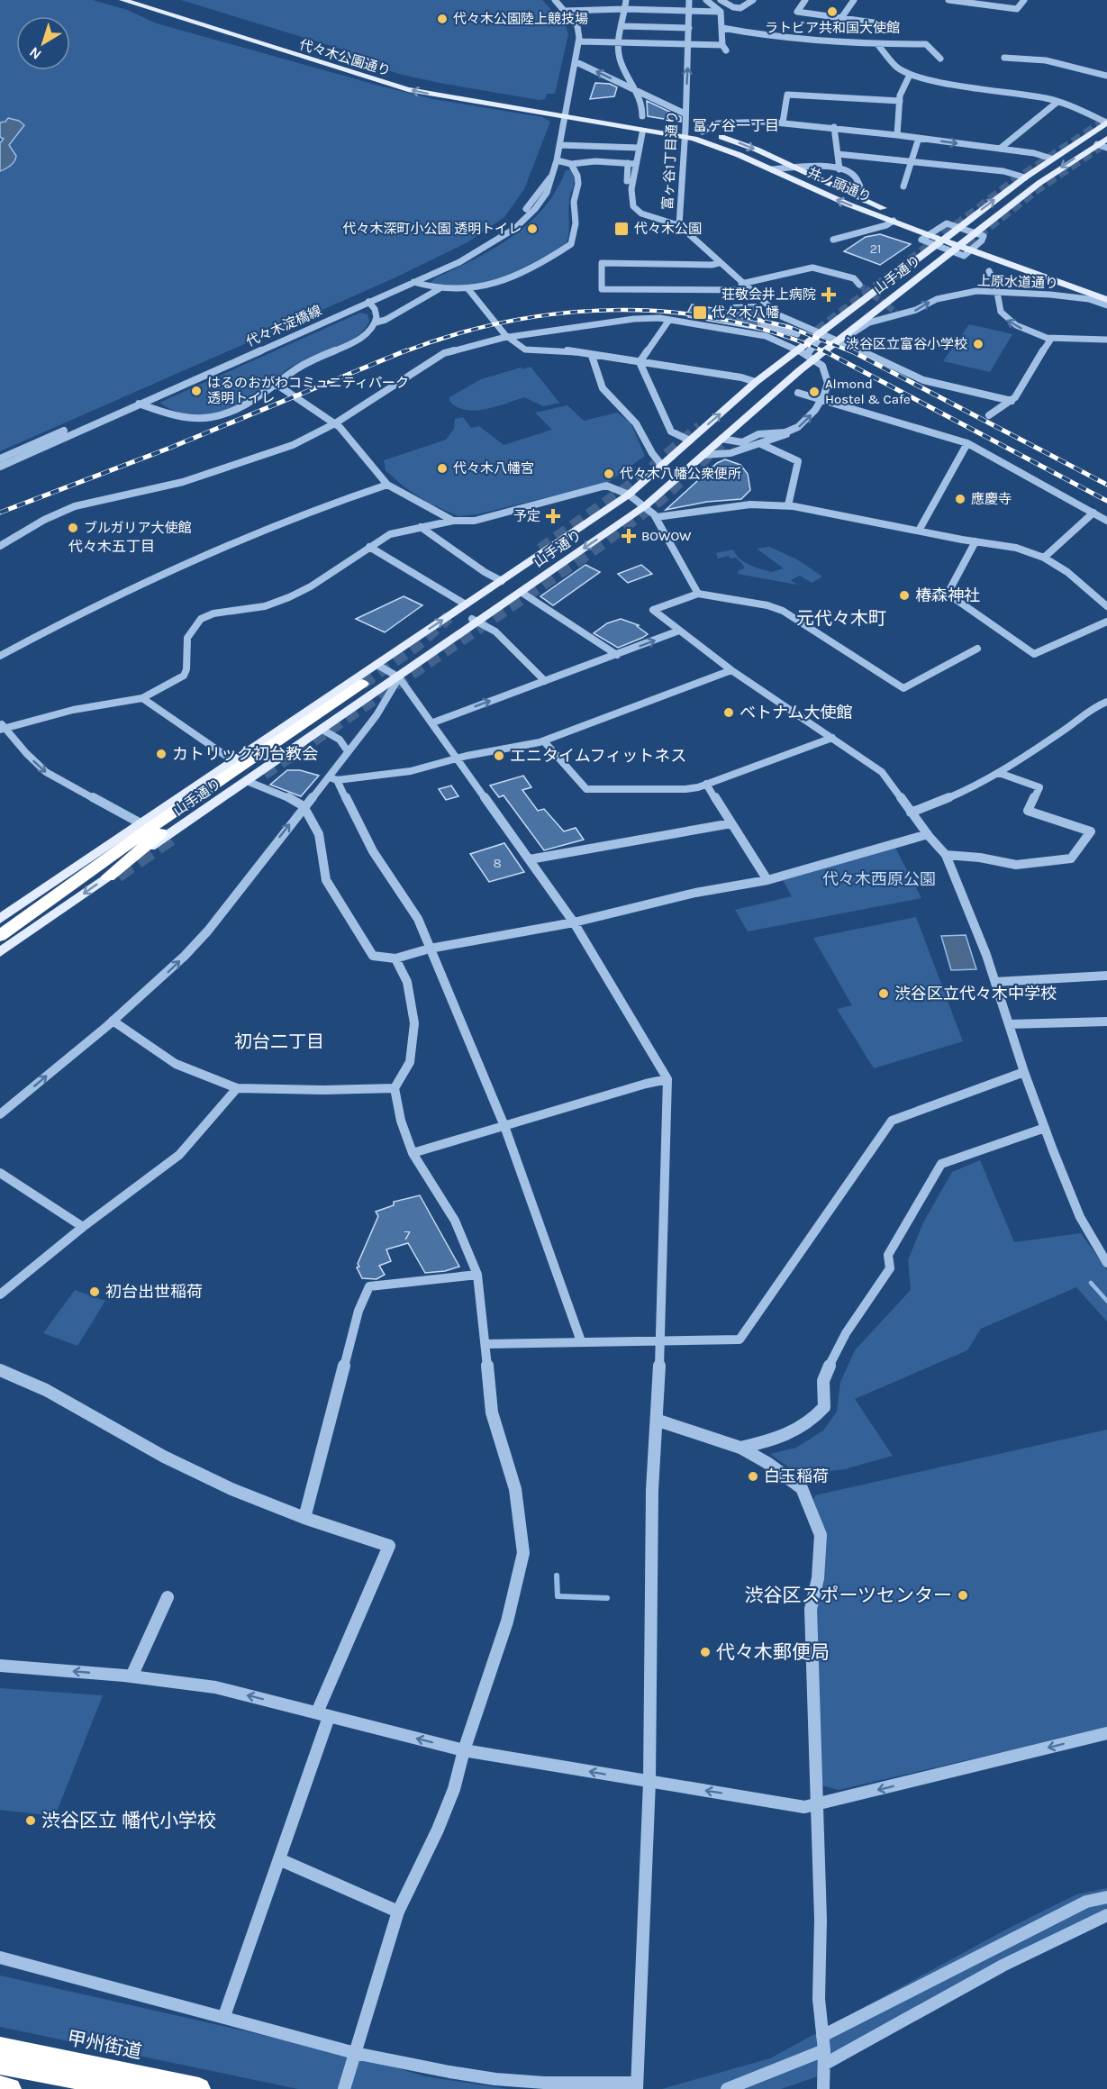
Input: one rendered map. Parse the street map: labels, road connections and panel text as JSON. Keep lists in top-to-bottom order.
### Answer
{
  "streets": {
    "highway": ["甲州街道"],
    "main road": ["代々木公園通り", "井ノ頭通り", "山手通り"],
    "street": ["富ヶ谷1丁目通り", "上原水道通り", "代々木淀橋線"]
  },
  "crossings": [
    ["代々木公園通り", "井ノ頭通り"],
    ["代々木公園通り", "代々木淀橋線"],
    ["富ヶ谷1丁目通り", "井ノ頭通り"],
    ["富ヶ谷1丁目通り", "山手通り"],
    ["富ヶ谷1丁目通り", "上原水道通り"],
    ["井ノ頭通り", "山手通り"],
    ["井ノ頭通り", "代々木淀橋線"]
  ],
  "districts": [
    "富ヶ谷一丁目",
    "代々木五丁目",
    "元代々木町",
    "初台二丁目"
  ],
  "parks": ["代々木西原公園"],
  "places": {
    "other": [
      "ラトビア共和国大使館",
      "代々木公園陸上競技場",
      "代々木深町小公園 透明トイレ",
      "渋谷区立富谷小学校",
      "はるのおがわコミュニティパーク 透明トイレ",
      "Almond Hostel & Cafe",
      "代々木八幡宮",
      "代々木八幡公衆便所",
      "應慶寺",
      "ブルガリア大使館",
      "椿森神社",
      "ベトナム大使館",
      "カトリック初台教会",
      "エニタイムフィットネス",
      "渋谷区立代々木中学校",
      "初台出世稲荷",
      "白玉稲荷",
      "渋谷区スポーツセンター",
      "代々木郵便局",
      "渋谷区立 幡代小学校"
    ],
    "transit": ["代々木公園", "代々木八幡"],
    "health": ["荘敬会井上病院", "予定", "BOWOW"]
  },
  "house_numbers": ["21", "8", "7"],
  "north": "bottom left"
}
